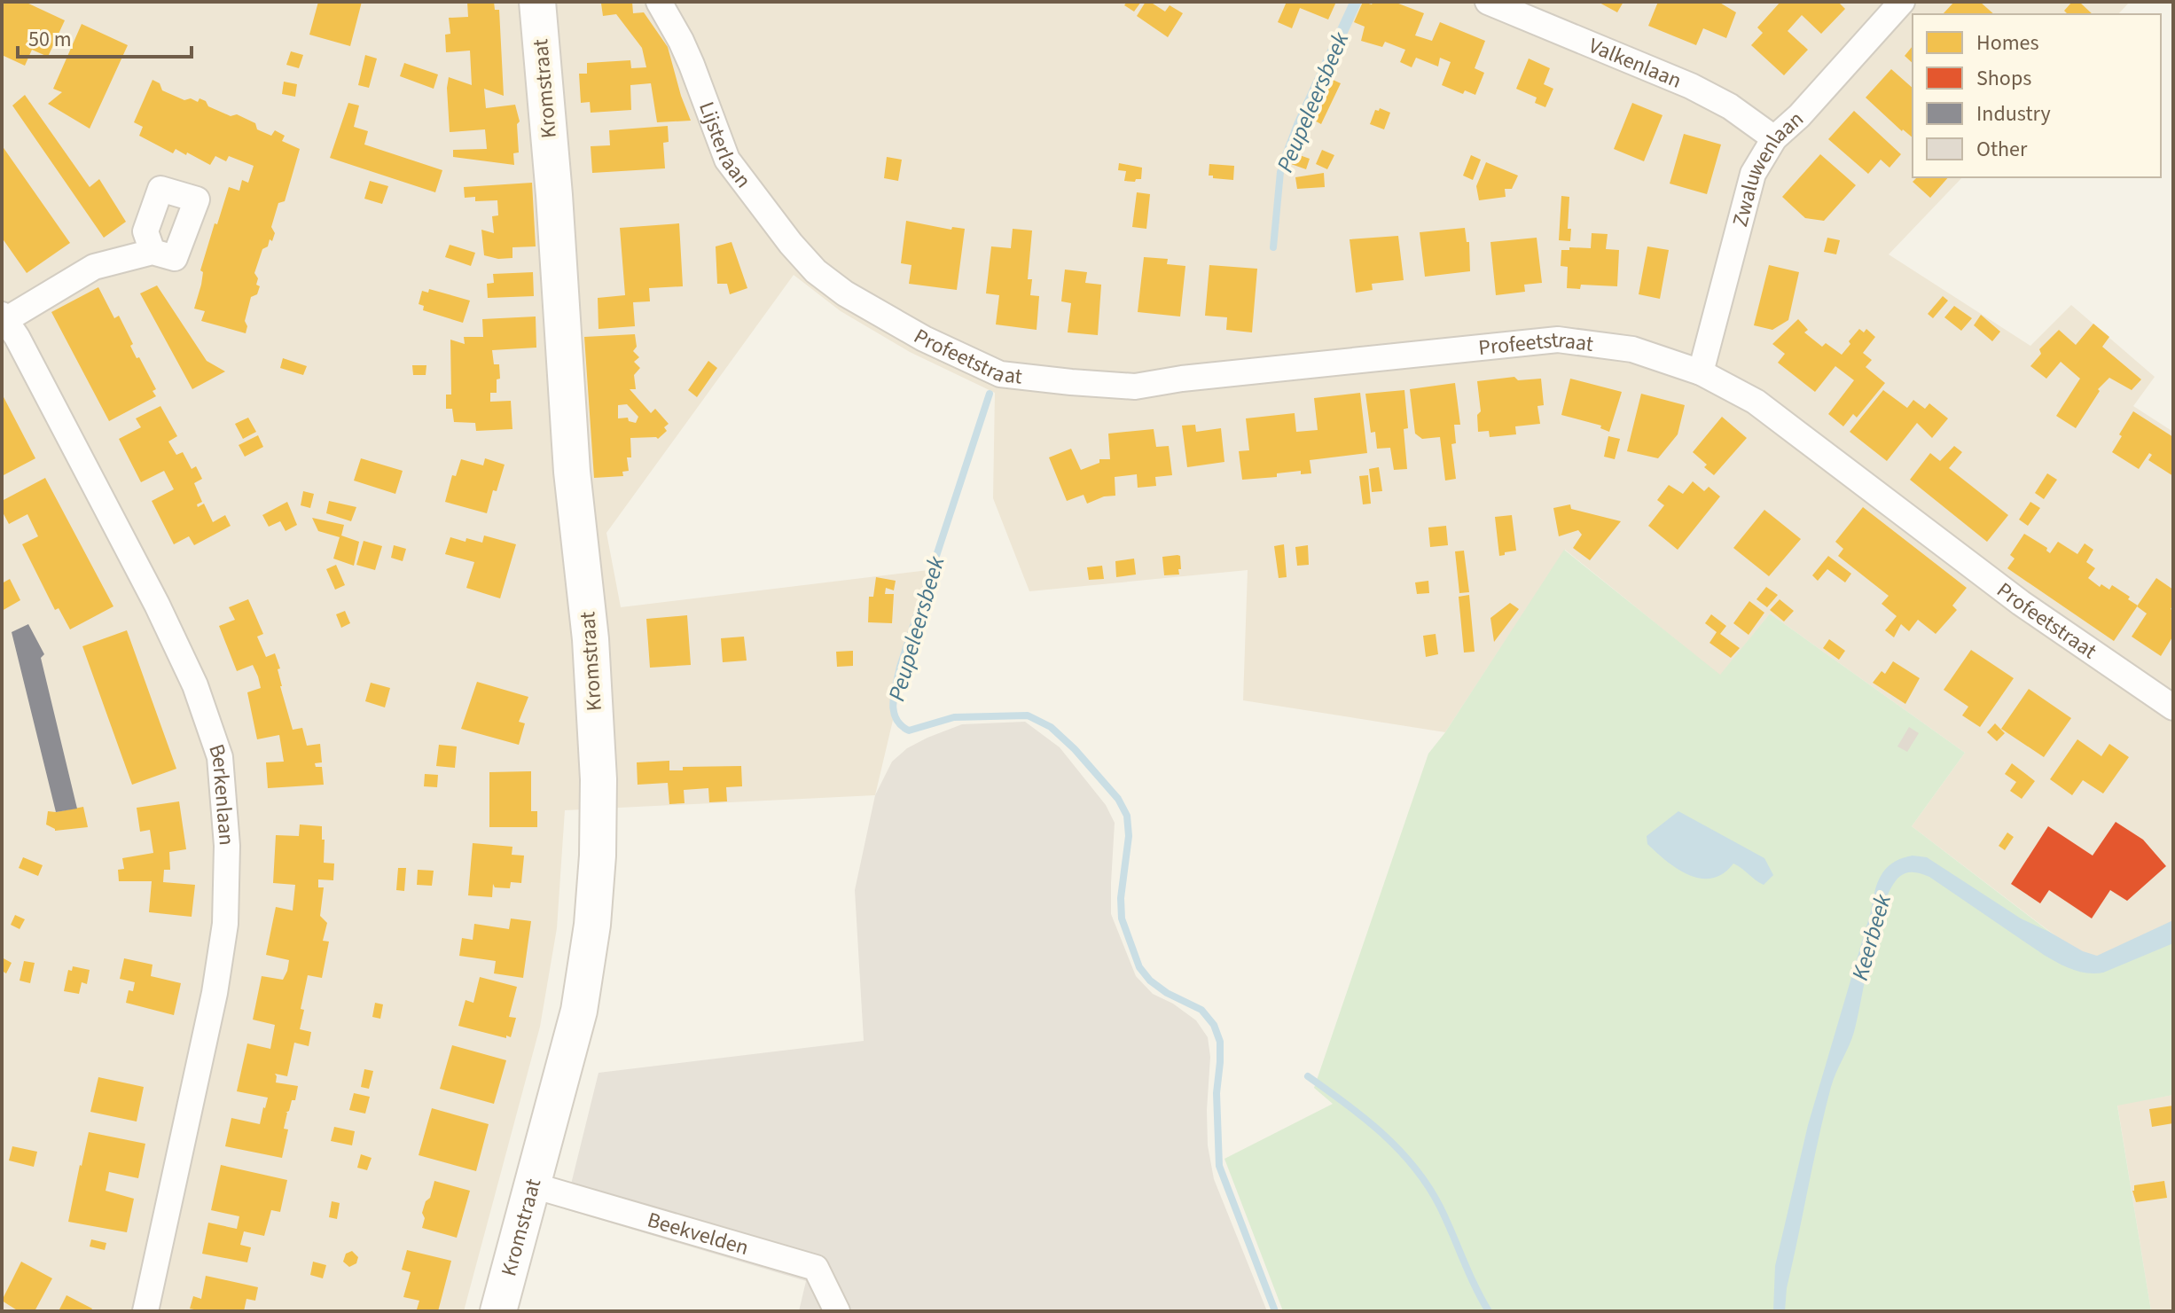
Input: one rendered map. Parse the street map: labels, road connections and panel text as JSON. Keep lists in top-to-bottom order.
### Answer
{
  "streets": {
    "main road": ["Kromstraat"],
    "street": [
      "Valkenlaan",
      "Lijsterlaan",
      "Zwaluwenlaan",
      "Profeetstraat",
      "Berkenlaan",
      "Beekvelden"
    ]
  },
  "crossings": [
    ["Valkenlaan", "Zwaluwenlaan"],
    ["Kromstraat", "Beekvelden"],
    ["Lijsterlaan", "Profeetstraat"],
    ["Zwaluwenlaan", "Profeetstraat"]
  ],
  "water": ["Peupeleersbeek", "Keerbeek"],
  "legend": [
    "Homes",
    "Shops",
    "Industry",
    "Other"
  ],
  "scale_bar": "50 m"
}
